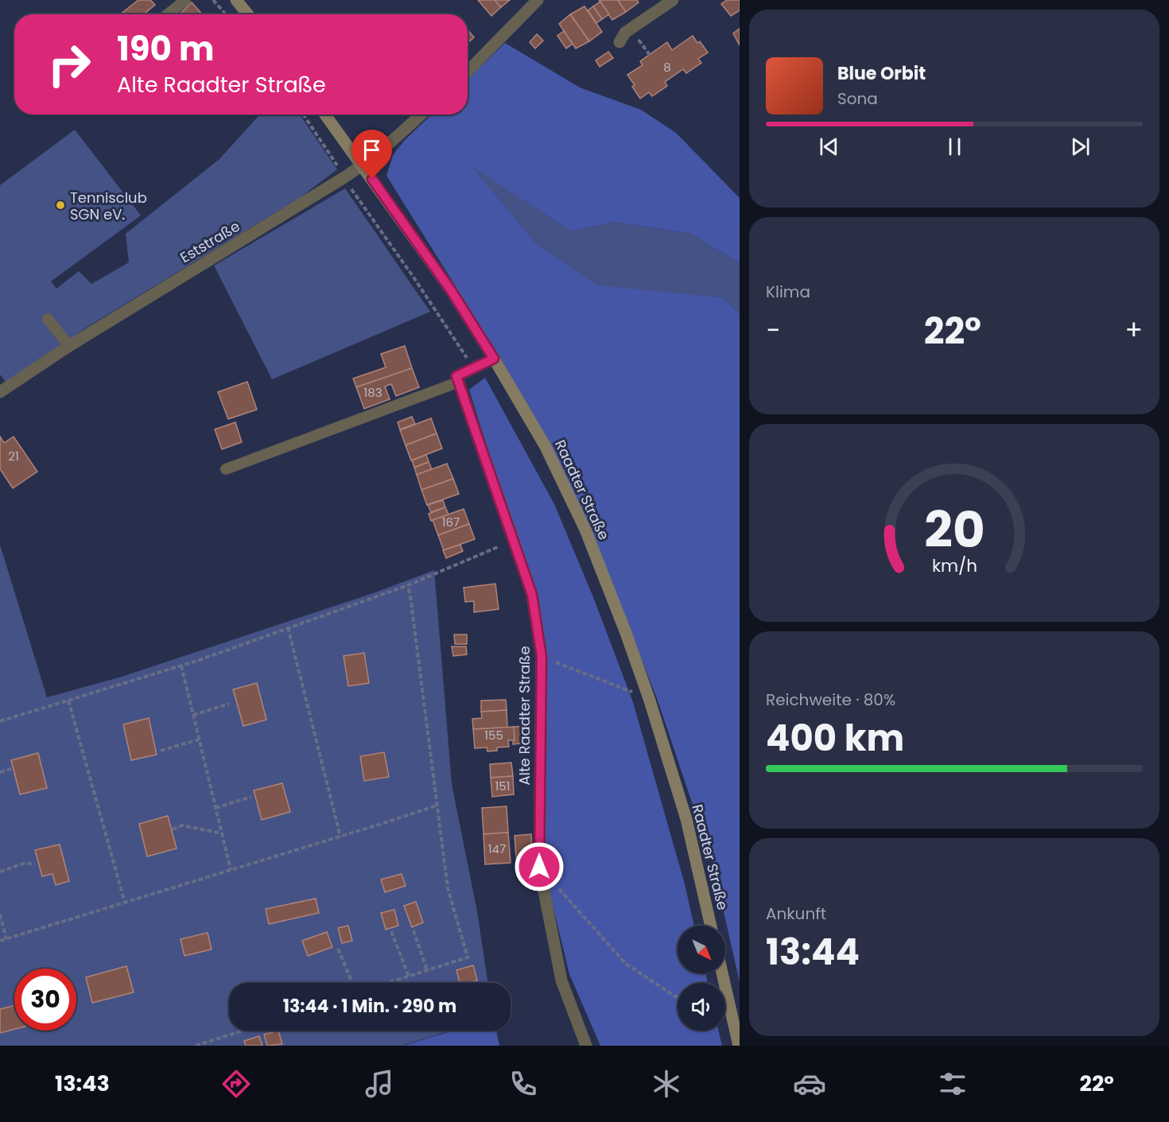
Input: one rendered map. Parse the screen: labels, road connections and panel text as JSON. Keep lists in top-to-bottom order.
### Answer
{
  "streets": {
    "main road": ["Raadter Straße"],
    "street": ["Eststraße", "Alte Raadter Straße"]
  },
  "crossings": [
    ["Eststraße", "Raadter Straße"]
  ],
  "places": ["Tennisclub SGN eV."],
  "house_numbers": [
    "8",
    "183",
    "21",
    "167",
    "155",
    "151",
    "147"
  ],
  "north": "bottom right",
  "page": {
    "turn": ["190 m", "Alte Raadter Straße"],
    "song": ["Blue Orbit", "Sona"],
    "tile": [
      "Klima",
      ["Reichweite · 80%", "400 km"],
      ["Ankunft", "13:44"]
    ],
    "heat": ["−", "22°", "+"],
    "limit": "30",
    "trip": "13:44 · 1 Min. · 290 m",
    "tabs": ["13:43", "22°"],
    "gauge": ["20", "km/h"]
  }
}
